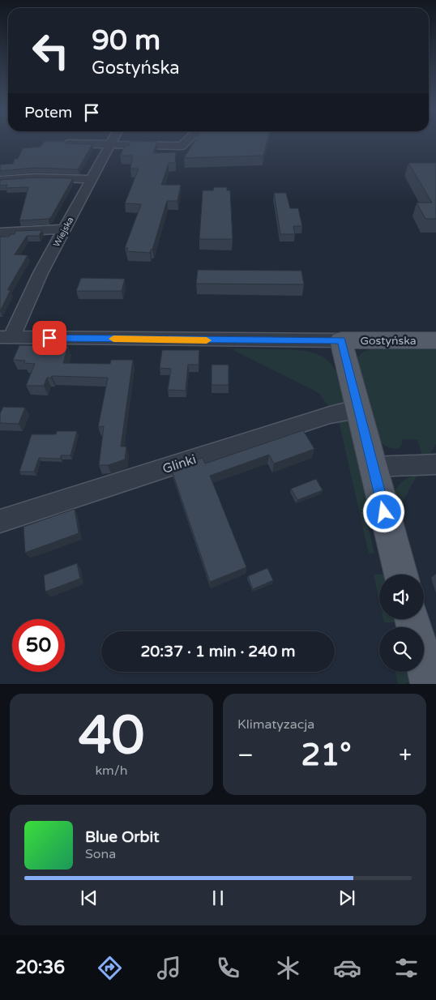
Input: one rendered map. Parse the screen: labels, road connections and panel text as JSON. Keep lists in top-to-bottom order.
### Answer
{
  "streets": {
    "main road": ["Gostyńska"],
    "street": ["Wiejska", "Glinki"]
  },
  "crossings": [
    ["Wiejska", "Gostyńska"]
  ],
  "page": {
    "turn": ["90 m", "Gostyńska"],
    "then": "Potem",
    "limit": "50",
    "trip": "20:37 · 1 min · 240 m",
    "tile": [
      ["40", "km/h"],
      "Klimatyzacja"
    ],
    "heat": ["−", "21°", "+"],
    "song": ["Blue Orbit", "Sona"],
    "tabs": "20:36"
  }
}
